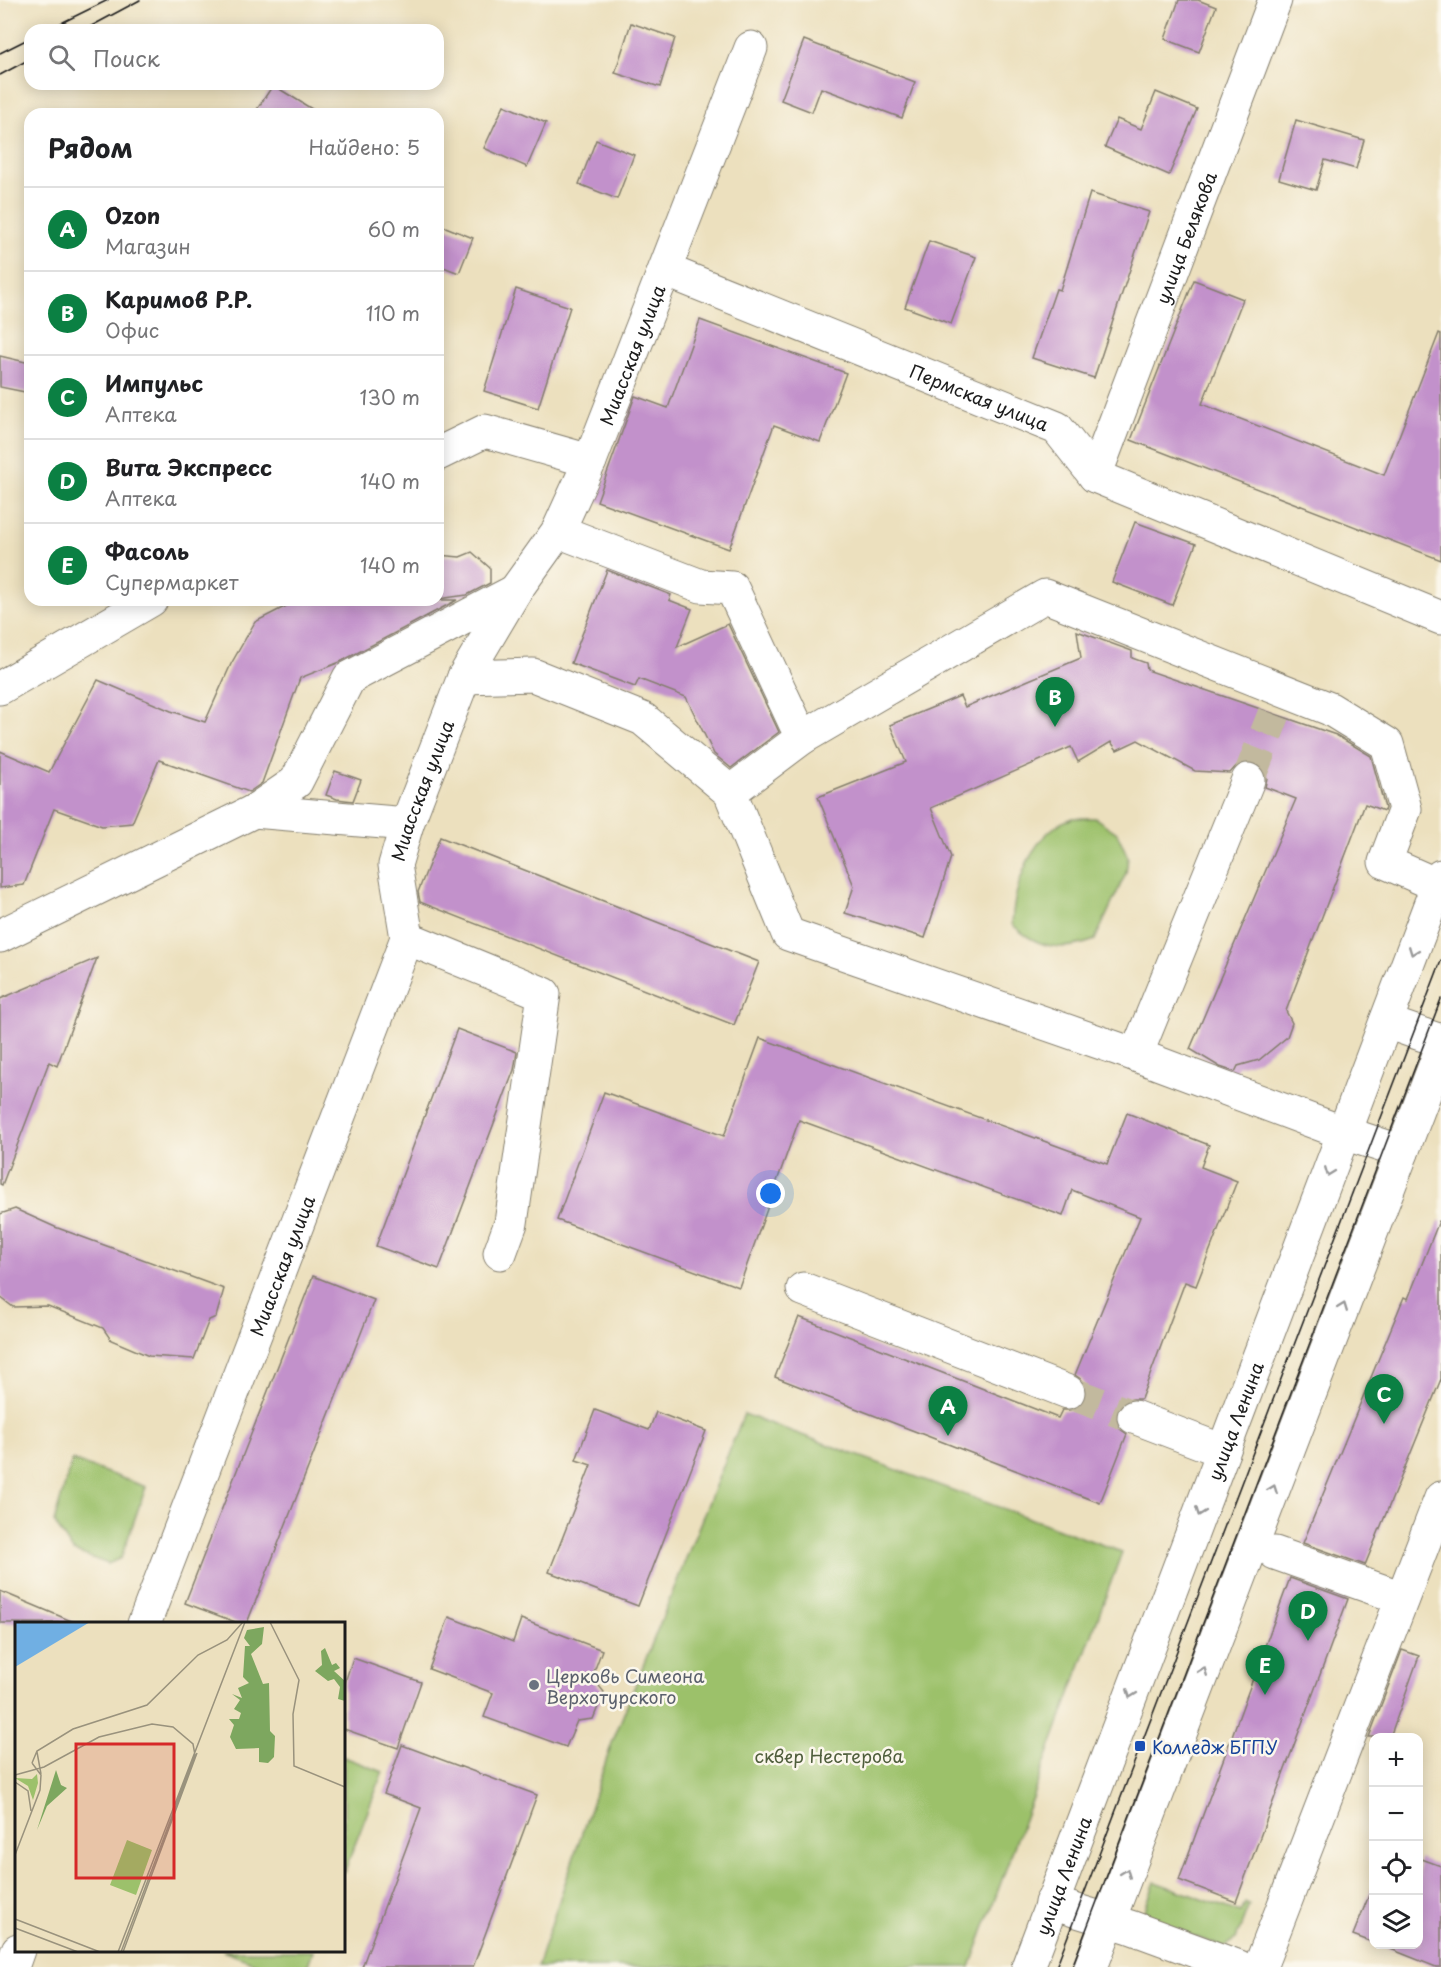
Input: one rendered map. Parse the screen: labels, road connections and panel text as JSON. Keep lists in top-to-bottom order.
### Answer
{
  "streets": {
    "street": [
      "улица Белякова",
      "Миасская улица",
      "Пермская улица",
      "улица Ленина"
    ]
  },
  "crossings": [
    ["улица Белякова", "Пермская улица"],
    ["Миасская улица", "Пермская улица"]
  ],
  "parks": ["сквер Нестерова"],
  "places": {
    "other": ["Церковь Симеона Верхотурского"],
    "transit": ["Колледж БГПУ"]
  },
  "page": {
    "search": "Поиск",
    "heading": ["Рядом", "Найдено: 5"],
    "list": [
      {
        "mark": "A",
        "name": "Ozon",
        "note": "Магазин",
        "value": "60 m"
      },
      {
        "mark": "B",
        "name": "Каримов Р.Р.",
        "note": "Офис",
        "value": "110 m"
      },
      {
        "mark": "C",
        "name": "Импульс",
        "note": "Аптека",
        "value": "130 m"
      },
      {
        "mark": "D",
        "name": "Вита Экспресс",
        "note": "Аптека",
        "value": "140 m"
      },
      {
        "mark": "E",
        "name": "Фасоль",
        "note": "Супермаркет",
        "value": "140 m"
      }
    ],
    "pins": [
      "B",
      "C",
      "A",
      "D",
      "E"
    ],
    "map_buttons": ["+", "−"]
  }
}
